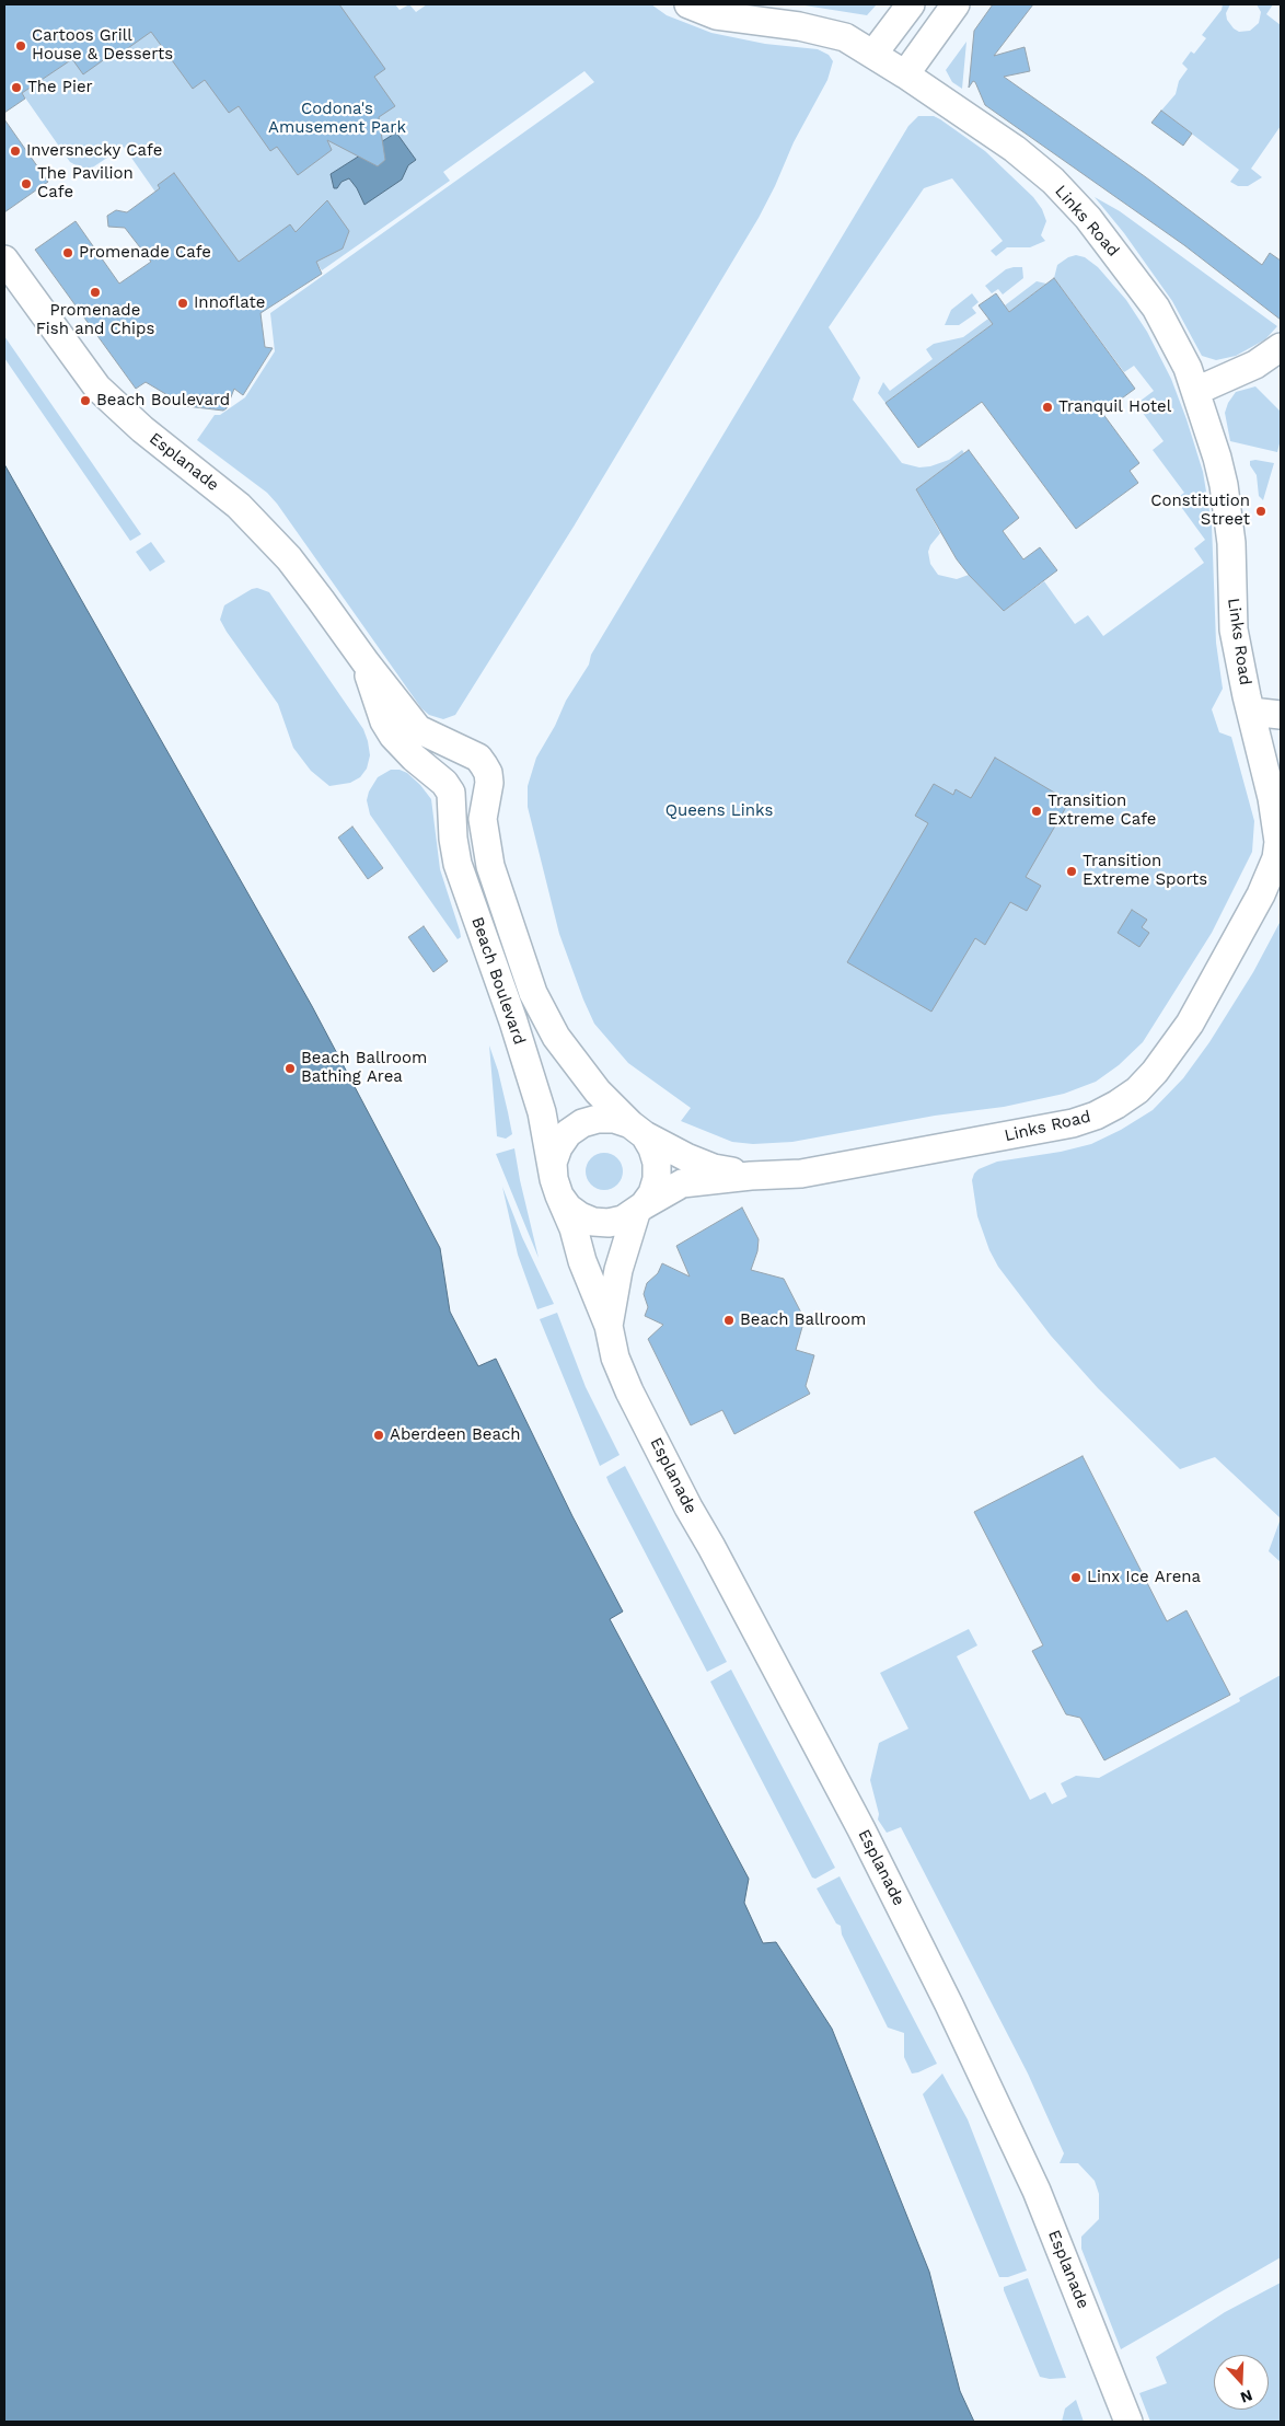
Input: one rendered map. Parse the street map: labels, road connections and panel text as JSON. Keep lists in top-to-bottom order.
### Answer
{
  "streets": {
    "street": ["Links Road", "Esplanade", "Beach Boulevard"]
  },
  "crossings": [
    ["Links Road", "Esplanade"],
    ["Links Road", "Beach Boulevard"],
    ["Esplanade", "Beach Boulevard"]
  ],
  "parks": ["Codona's Amusement Park", "Queens Links"],
  "places": [
    "Cartoos Grill House & Desserts",
    "The Pier",
    "Inversnecky Cafe",
    "The Pavilion Cafe",
    "Promenade Cafe",
    "Promenade Fish and Chips",
    "Innoflate",
    "Beach Boulevard",
    "Tranquil Hotel",
    "Constitution Street",
    "Transition Extreme Cafe",
    "Transition Extreme Sports",
    "Beach Ballroom Bathing Area",
    "Beach Ballroom",
    "Aberdeen Beach",
    "Linx Ice Arena"
  ],
  "north": "bottom"
}
